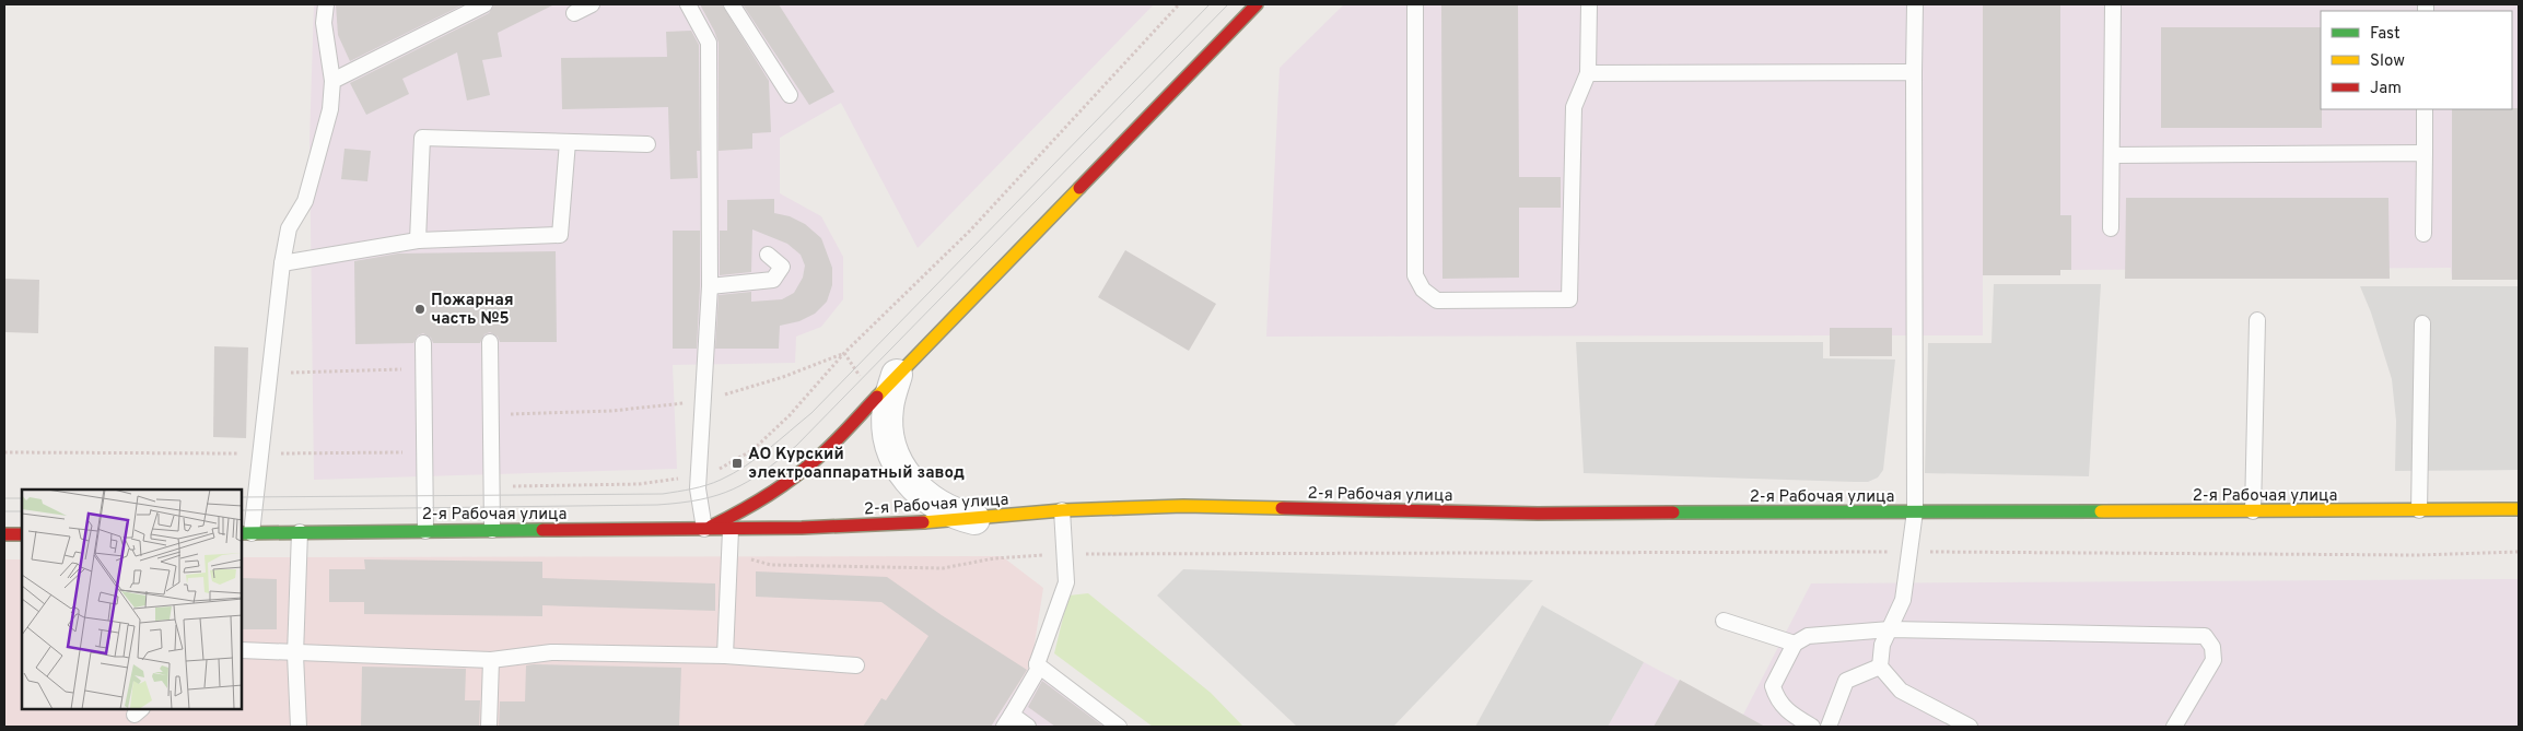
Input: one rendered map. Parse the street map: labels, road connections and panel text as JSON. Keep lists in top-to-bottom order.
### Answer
{
  "streets": {
    "main road": ["2-я Рабочая улица"]
  },
  "places": {
    "other": ["Пожарная часть №5"],
    "transit": ["АО Курский электроаппаратный завод"]
  },
  "legend": ["Fast", "Slow", "Jam"]
}
